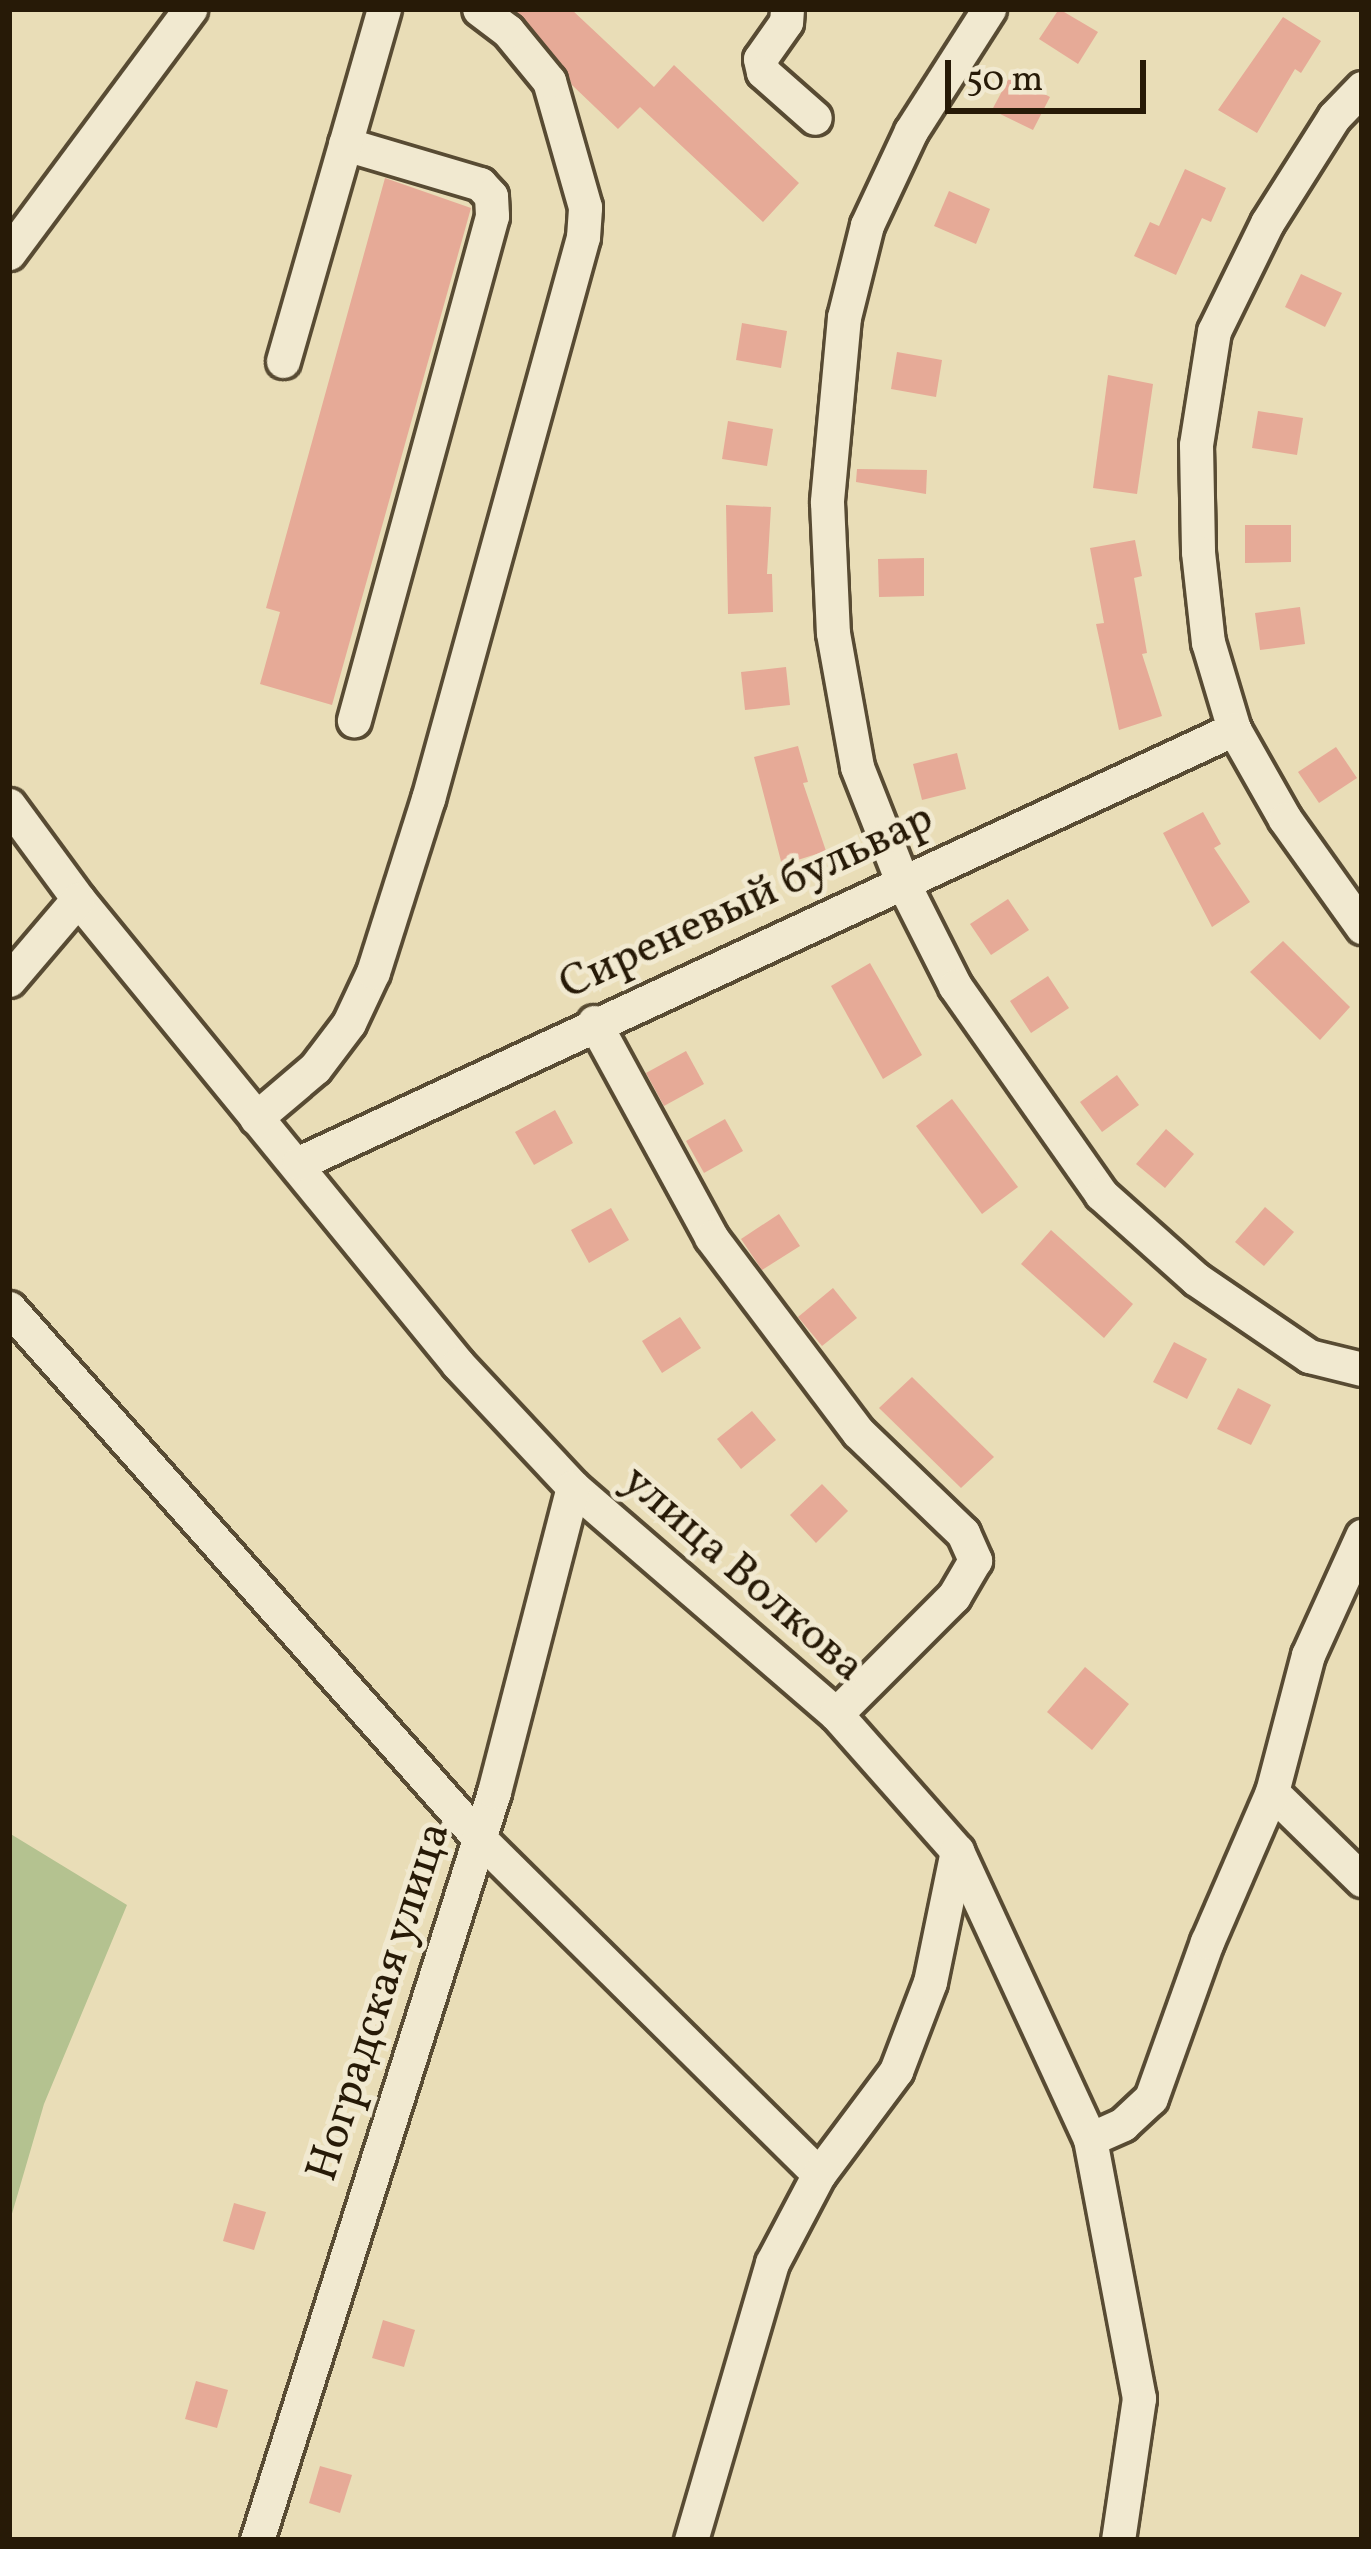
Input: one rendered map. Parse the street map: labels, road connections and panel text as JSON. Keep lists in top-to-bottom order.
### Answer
{
  "streets": {
    "street": ["Сиреневый бульвар", "улица Волкова", "Ноградская улица"]
  },
  "crossings": [
    ["Сиреневый бульвар", "улица Волкова"],
    ["улица Волкова", "Ноградская улица"]
  ],
  "scale_bar": "50 m"
}
